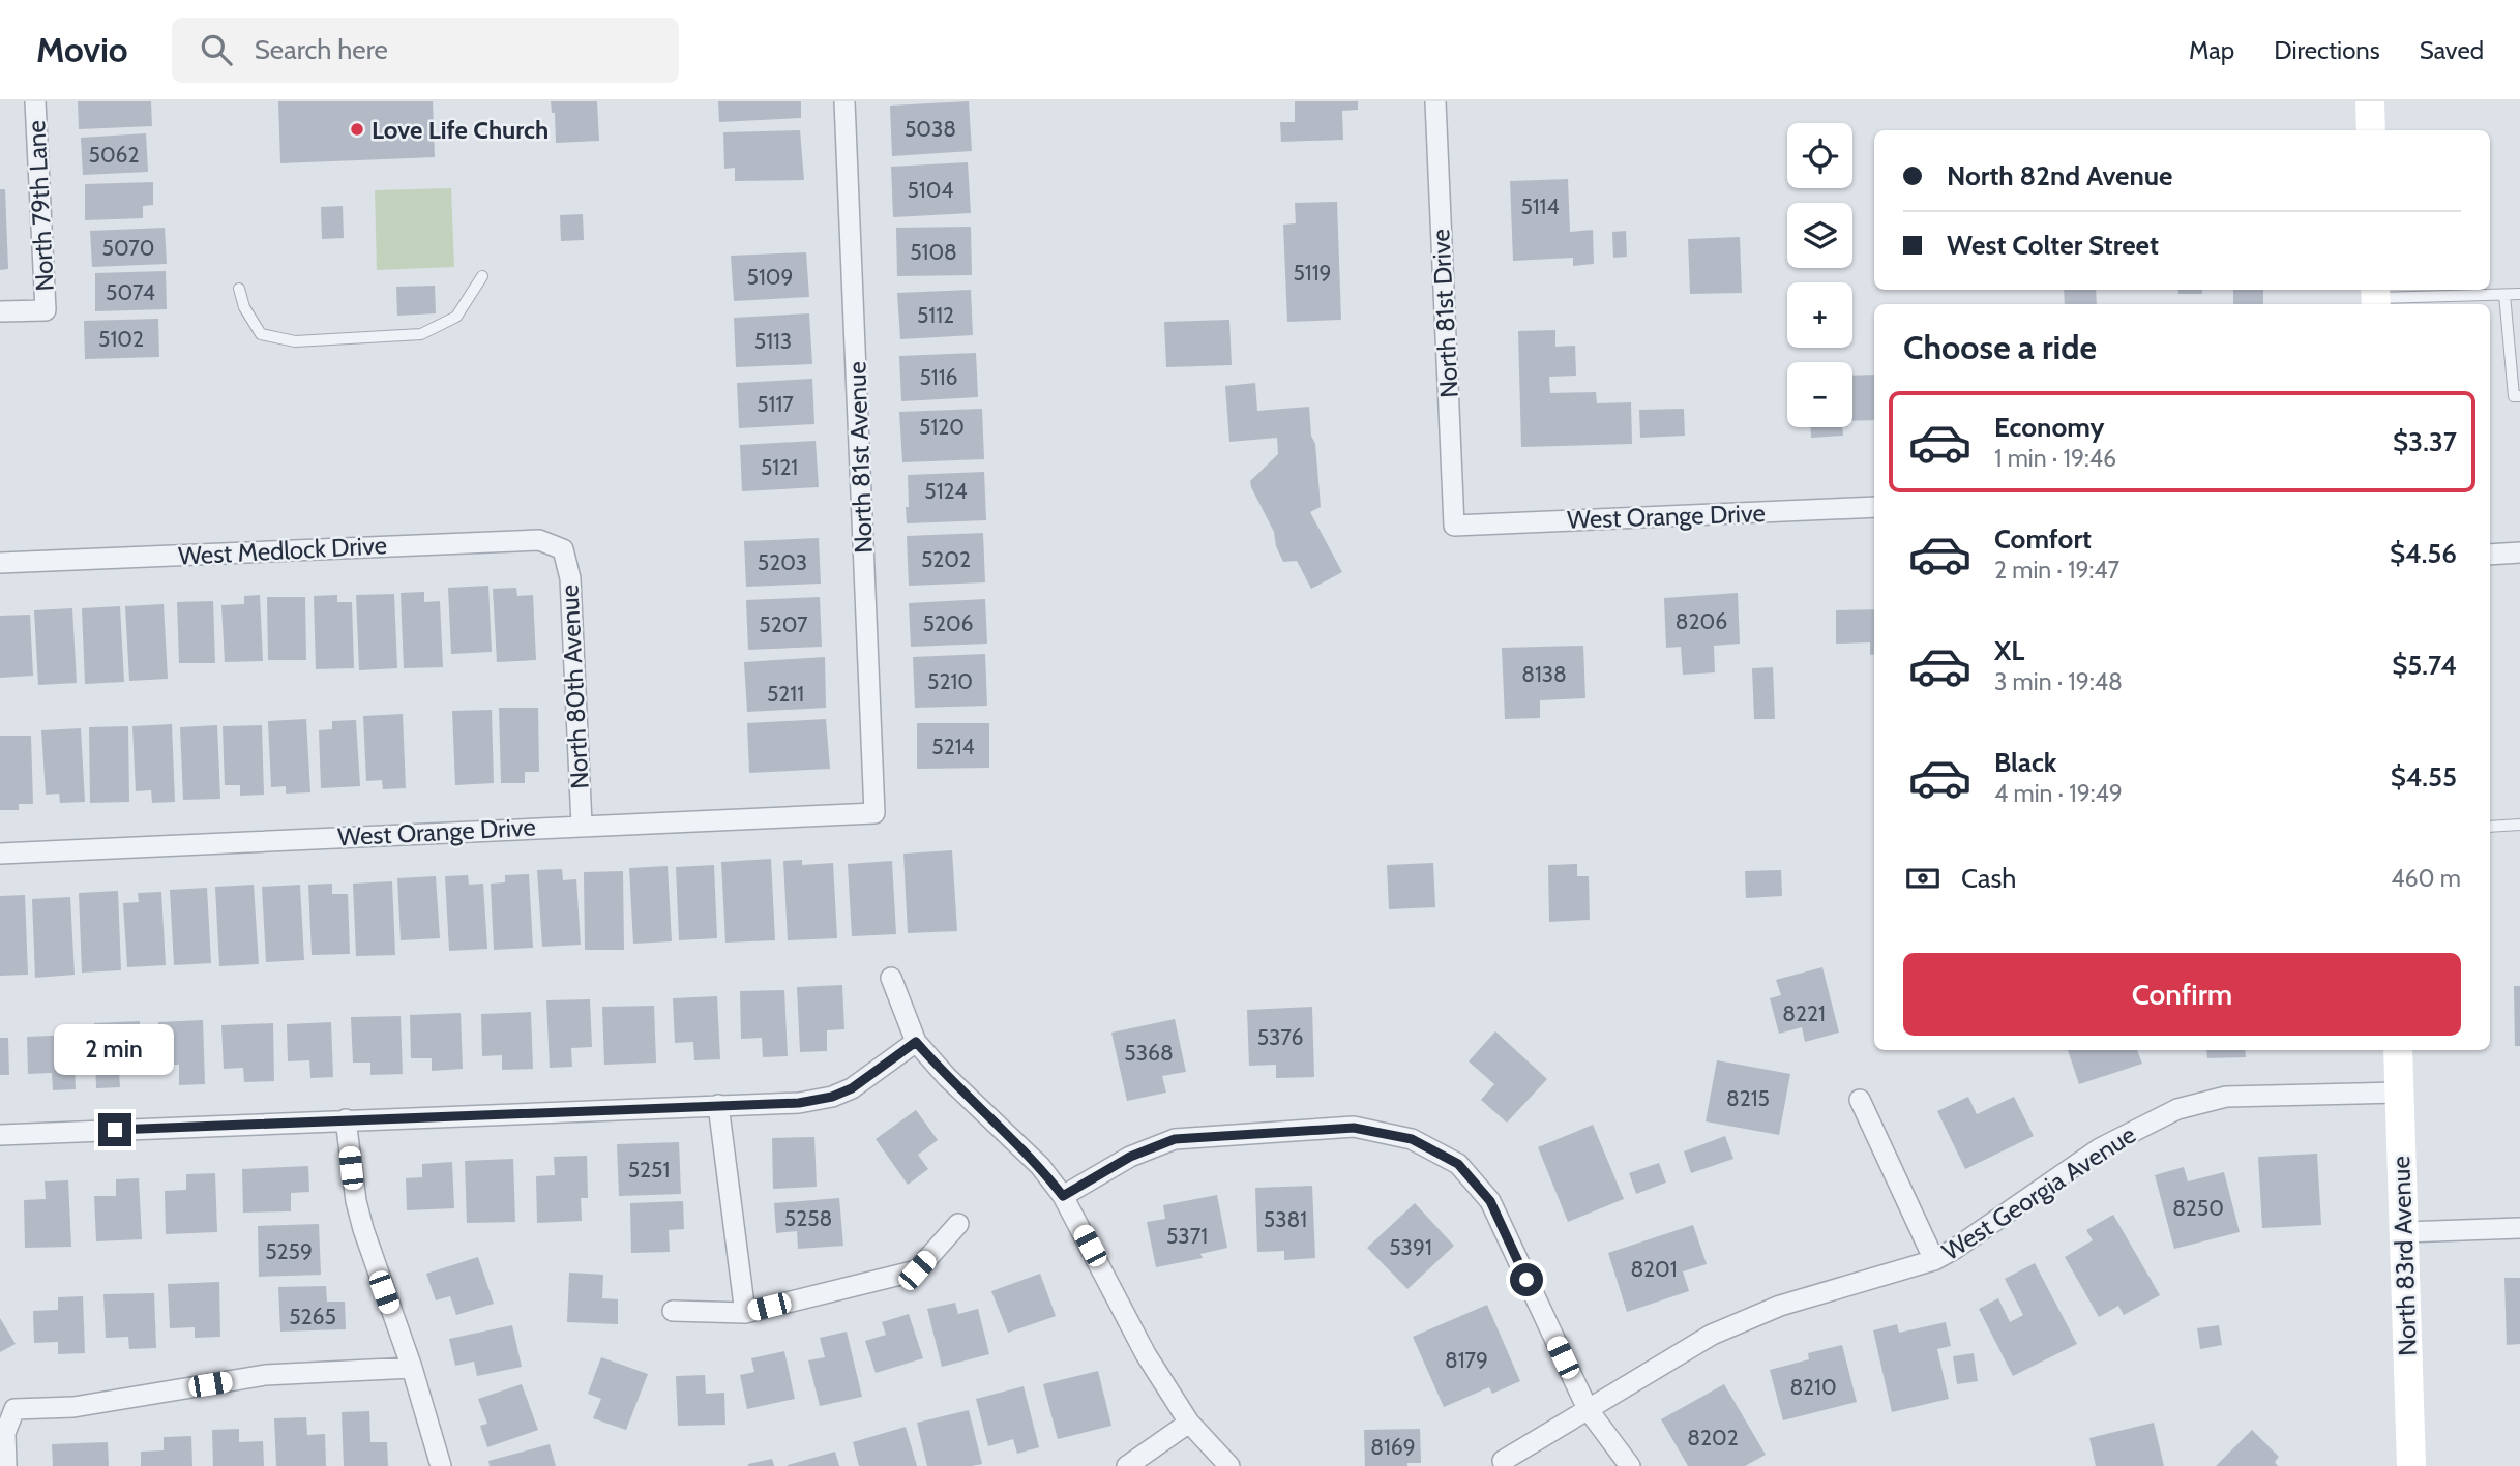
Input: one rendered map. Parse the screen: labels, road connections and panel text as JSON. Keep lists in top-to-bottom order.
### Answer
{
  "streets": {
    "main road": ["North 83rd Avenue"],
    "street": [
      "North 79th Lane",
      "North 81st Drive",
      "North 81st Avenue",
      "West Orange Drive",
      "West Medlock Drive",
      "North 80th Avenue",
      "West Georgia Avenue"
    ]
  },
  "crossings": [
    ["North 81st Drive", "West Orange Drive"],
    ["North 81st Avenue", "West Orange Drive"],
    ["West Orange Drive", "North 80th Avenue"],
    ["West Medlock Drive", "North 80th Avenue"],
    ["West Georgia Avenue", "North 83rd Avenue"]
  ],
  "places": ["Love Life Church"],
  "house_numbers": [
    "5038",
    "5062",
    "5104",
    "5114",
    "5070",
    "5108",
    "5119",
    "5109",
    "5074",
    "5112",
    "5102",
    "5113",
    "5116",
    "5117",
    "5120",
    "5121",
    "5124",
    "5202",
    "5203",
    "8206",
    "5206",
    "5207",
    "8138",
    "5210",
    "5211",
    "5214",
    "8221",
    "5376",
    "5368",
    "8215",
    "5251",
    "8250",
    "5258",
    "5381",
    "5371",
    "5391",
    "5259",
    "8201",
    "5265",
    "8179",
    "8210",
    "8202",
    "8169"
  ],
  "page": {
    "header": "Movio",
    "search": "Search here",
    "nav": ["Map", "Directions", "Saved"],
    "map_buttons": ["+", "−"],
    "banner": ["North 82nd Avenue", "West Colter Street"],
    "heading": "Choose a ride",
    "list": [
      {
        "name": "Economy",
        "note": "1 min · 19:46",
        "value": "$3.37"
      },
      {
        "name": "Comfort",
        "note": "2 min · 19:47",
        "value": "$4.56"
      },
      {
        "name": "XL",
        "note": "3 min · 19:48",
        "value": "$5.74"
      },
      {
        "name": "Black",
        "note": "4 min · 19:49",
        "value": "$4.55"
      }
    ],
    "pay": ["Cash", "460 m"],
    "buttons": "Confirm",
    "bubble": "2 min"
  }
}
